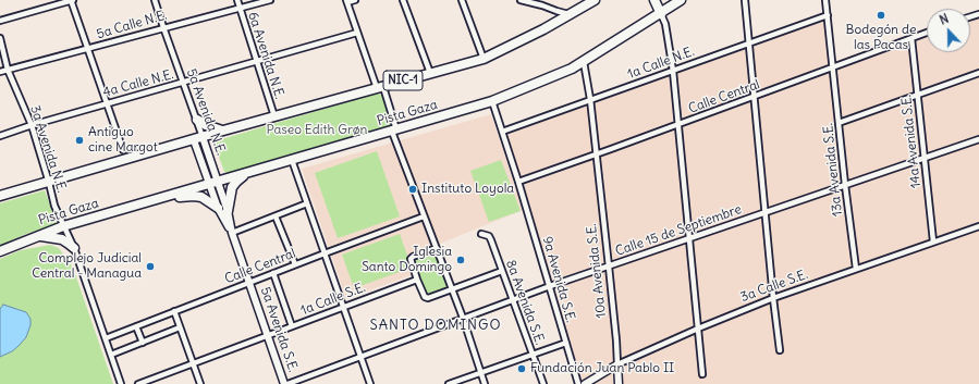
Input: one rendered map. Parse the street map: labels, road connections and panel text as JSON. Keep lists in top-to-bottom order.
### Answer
{
  "streets": {
    "highway": ["NIC-1", "Pista Gaza"],
    "street": [
      "5a Calle N.E.",
      "6a Avenida N.E.",
      "1a Calle N.E.",
      "4a Calle N.E.",
      "Calle Central",
      "5a Avenida N.E.",
      "14a Avenida S.E.",
      "3a Avenida N.E.",
      "13a Avenida S.E.",
      "Calle 15 de Septiembre",
      "10a Avenida S.E.",
      "9a Avenida S.E.",
      "3a Calle S.E.",
      "1a Calle S.E.",
      "8a Avenida S.E.",
      "5a Avenida S.E."
    ]
  },
  "crossings": [
    ["5a Calle N.E.", "6a Avenida N.E."],
    ["5a Calle N.E.", "5a Avenida N.E."],
    ["5a Calle N.E.", "3a Avenida N.E."],
    ["6a Avenida N.E.", "NIC-1"],
    ["6a Avenida N.E.", "4a Calle N.E."],
    ["1a Calle N.E.", "13a Avenida S.E."],
    ["1a Calle N.E.", "10a Avenida S.E."],
    ["1a Calle N.E.", "9a Avenida S.E."],
    ["NIC-1", "5a Avenida N.E."],
    ["NIC-1", "3a Avenida N.E."],
    ["4a Calle N.E.", "5a Avenida N.E."],
    ["4a Calle N.E.", "3a Avenida N.E."],
    ["Calle Central", "5a Avenida N.E."],
    ["Calle Central", "14a Avenida S.E."],
    ["Calle Central", "3a Avenida N.E."],
    ["Calle Central", "13a Avenida S.E."],
    ["Calle Central", "10a Avenida S.E."],
    ["Calle Central", "9a Avenida S.E."],
    ["Calle Central", "5a Avenida S.E."],
    ["5a Avenida N.E.", "Pista Gaza"],
    ["5a Avenida N.E.", "5a Avenida S.E."],
    ["Pista Gaza", "3a Avenida N.E."],
    ["Pista Gaza", "10a Avenida S.E."],
    ["Pista Gaza", "9a Avenida S.E."],
    ["14a Avenida S.E.", "Calle 15 de Septiembre"],
    ["14a Avenida S.E.", "3a Calle S.E."],
    ["13a Avenida S.E.", "Calle 15 de Septiembre"],
    ["13a Avenida S.E.", "3a Calle S.E."],
    ["Calle 15 de Septiembre", "10a Avenida S.E."],
    ["Calle 15 de Septiembre", "9a Avenida S.E."],
    ["Calle 15 de Septiembre", "8a Avenida S.E."],
    ["Calle 15 de Septiembre", "5a Avenida S.E."],
    ["10a Avenida S.E.", "3a Calle S.E."],
    ["1a Calle S.E.", "5a Avenida S.E."]
  ],
  "districts": ["SANTO DOMINGO"],
  "parks": ["Paseo Edith Grøn"],
  "places": [
    "Bodegón de las Pacas",
    "Antiguo cine Margot",
    "Instituto Loyola",
    "Iglesia Santo Domingo",
    "Complejo Judicial Central - Managua",
    "Fundación Juan Pablo II"
  ],
  "north": "top"
}
